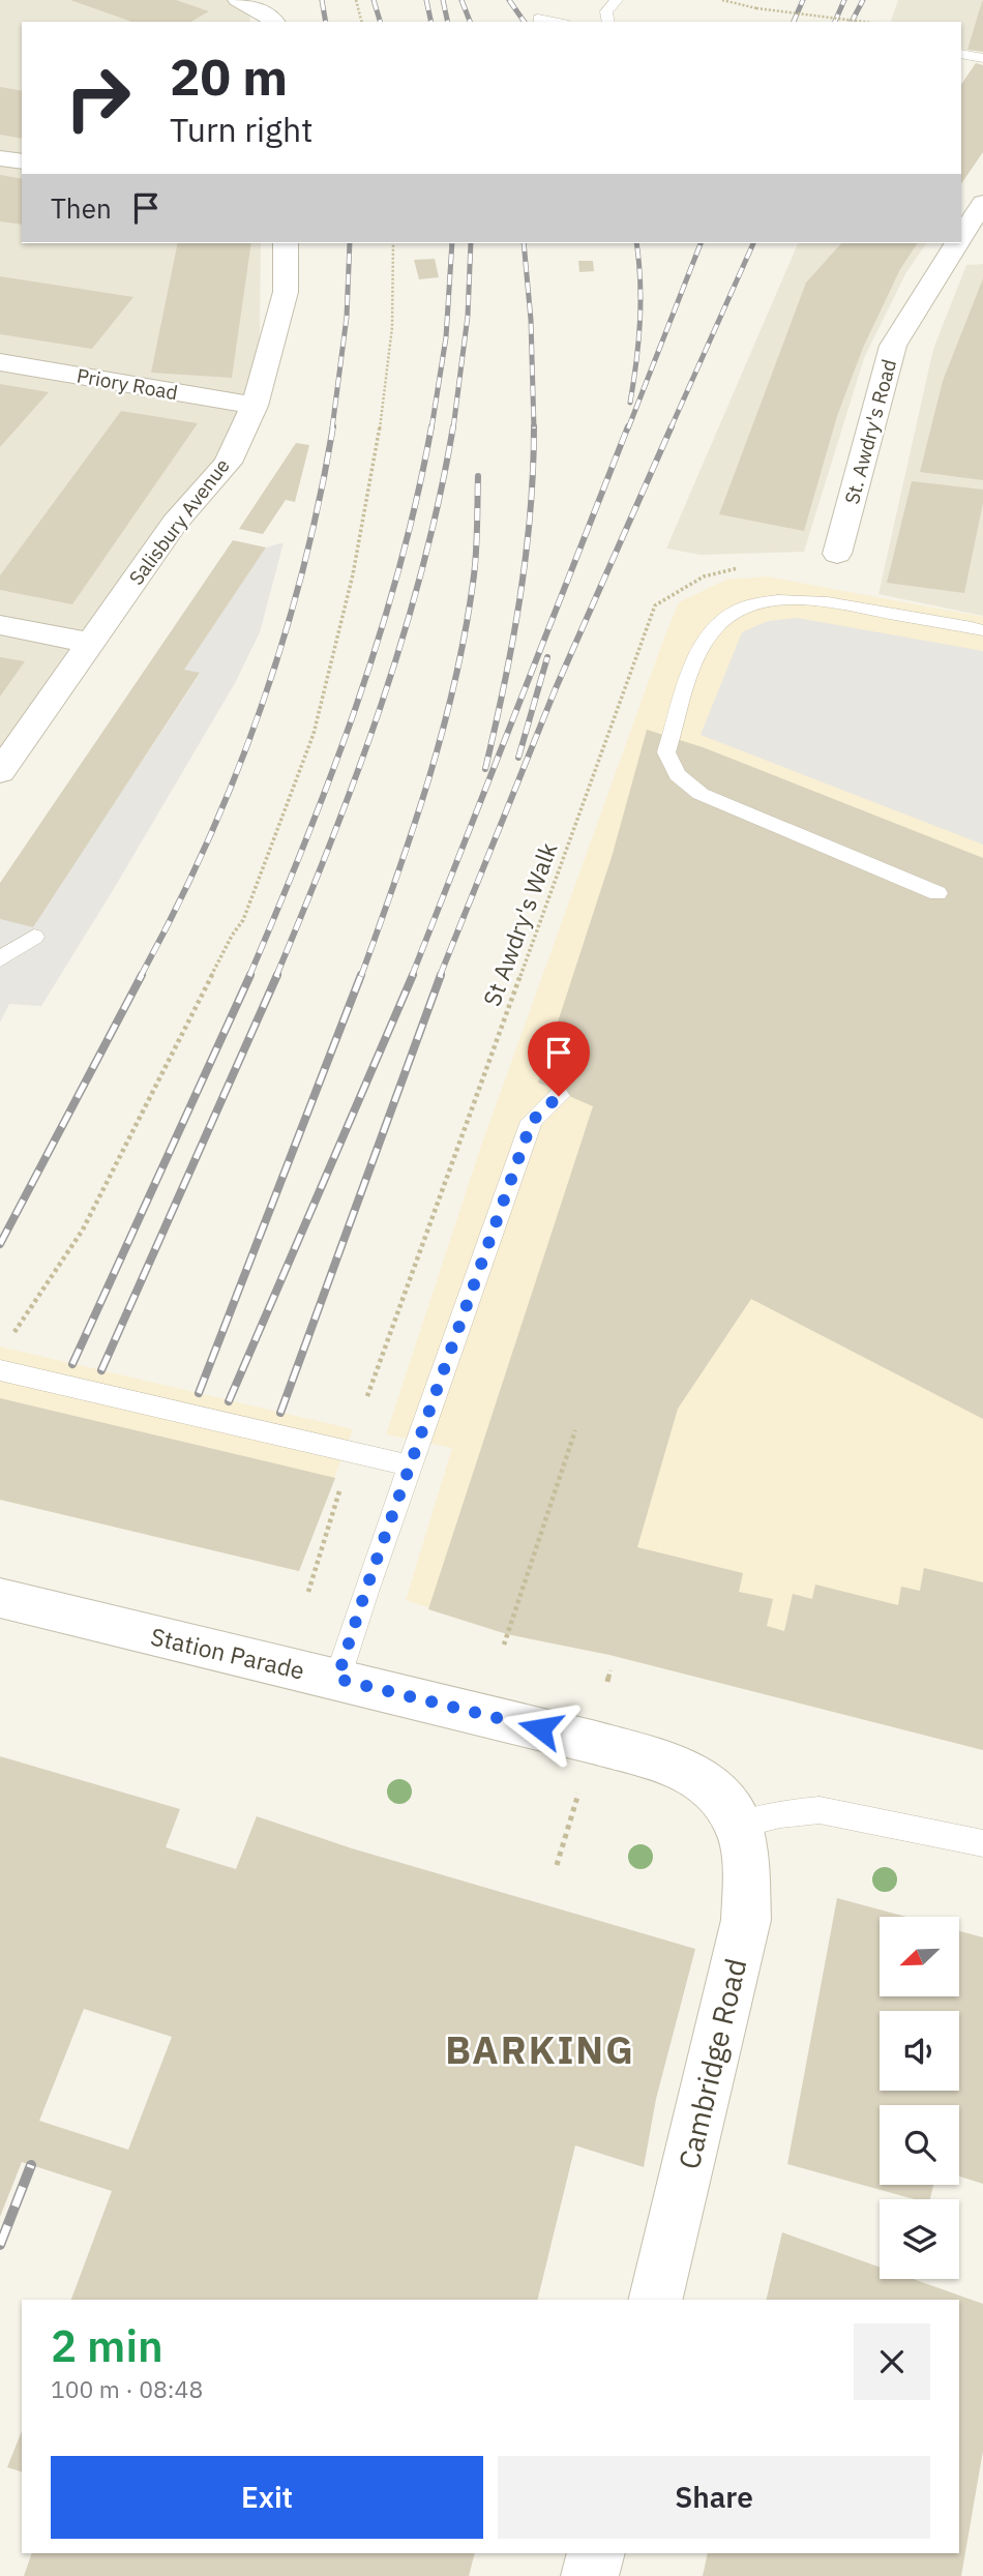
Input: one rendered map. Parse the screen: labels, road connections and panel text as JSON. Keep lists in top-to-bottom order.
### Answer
{
  "streets": {
    "street": [
      "Priory Road",
      "St. Awdry's Road",
      "Salisbury Avenue",
      "Station Parade",
      "Cambridge Road"
    ],
    "path": ["St Awdry's Walk"]
  },
  "crossings": [
    ["Priory Road", "Salisbury Avenue"],
    ["Station Parade", "Cambridge Road"]
  ],
  "districts": ["BARKING"],
  "north": "bottom left",
  "page": {
    "turn": ["20 m", "Turn right"],
    "then": "Then",
    "heading": ["2 min", "100 m · 08:48"],
    "buttons": ["Exit", "Share"]
  }
}
